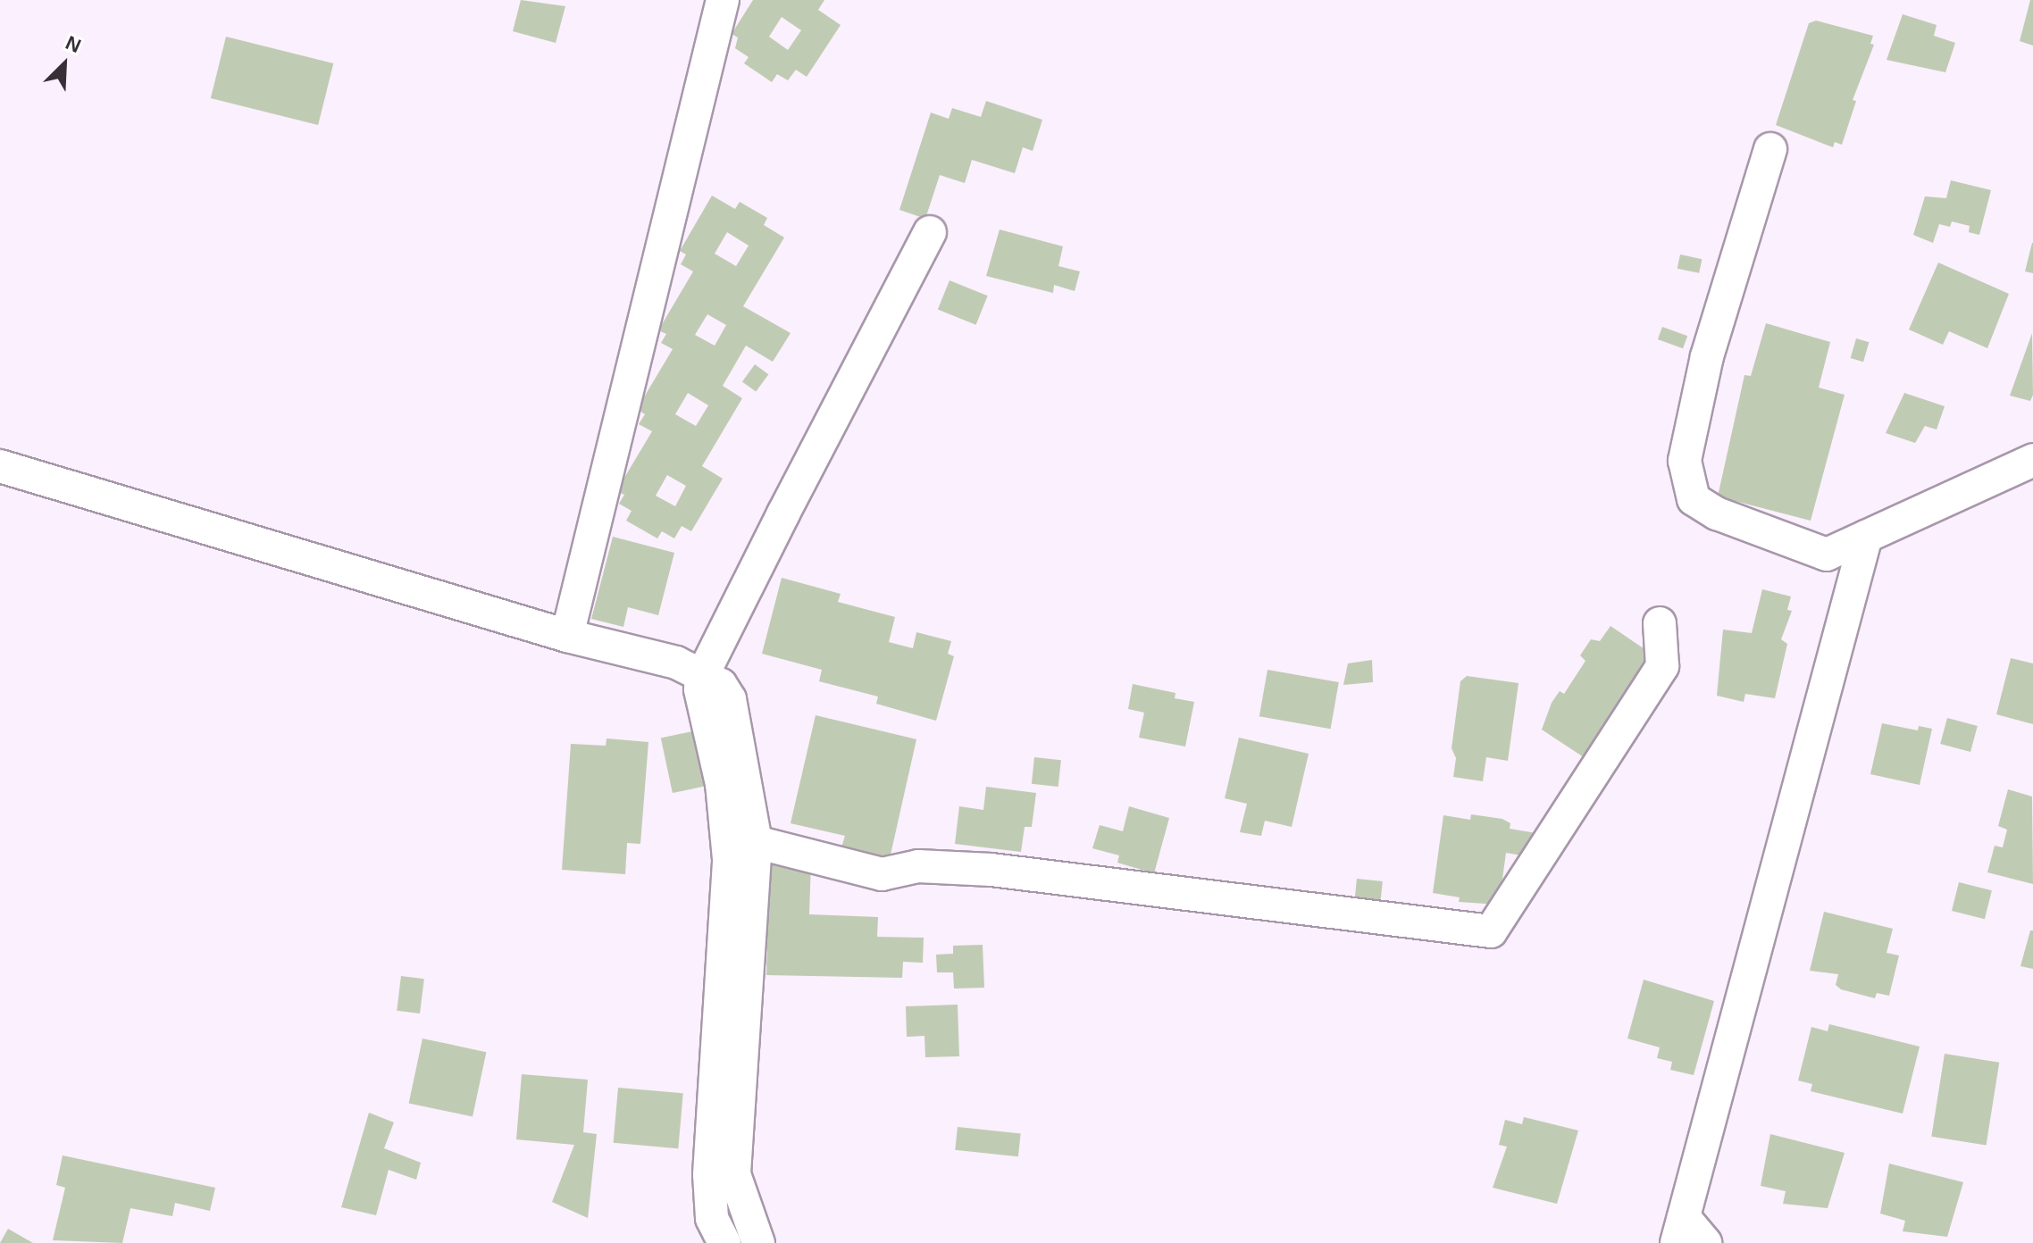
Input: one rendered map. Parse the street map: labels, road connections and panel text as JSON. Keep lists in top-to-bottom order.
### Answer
{
  "north": "top right"
}
